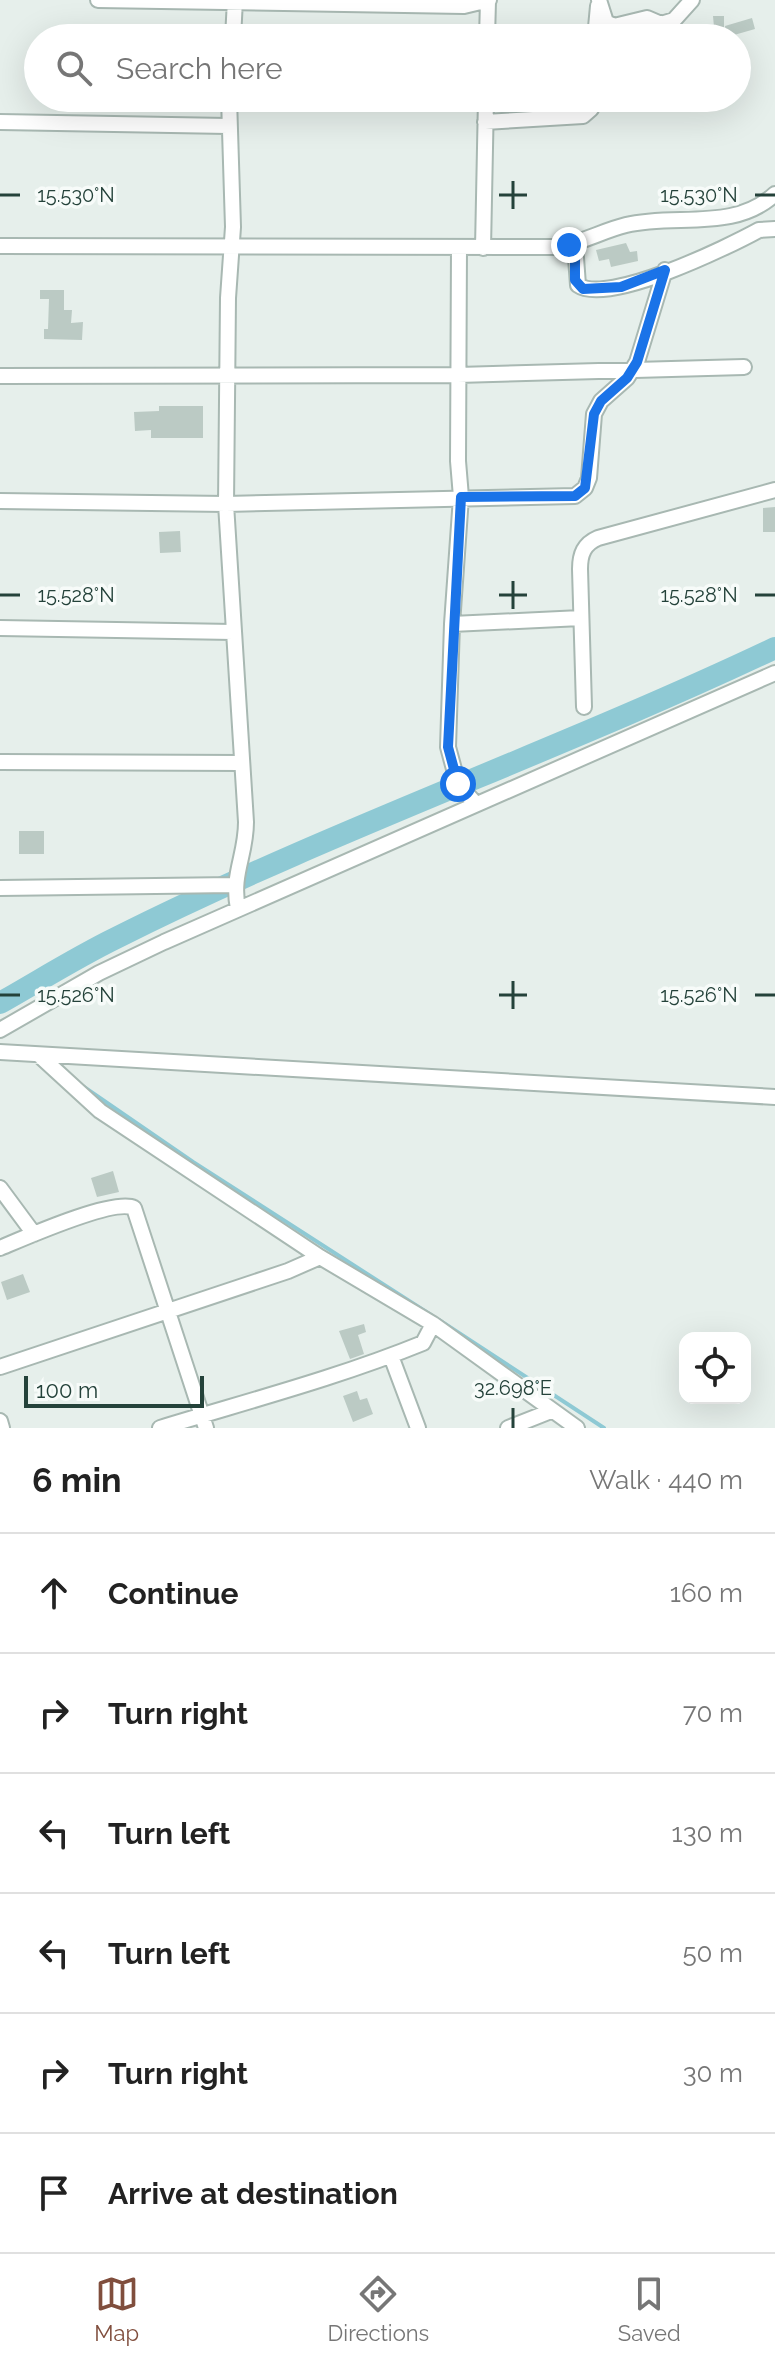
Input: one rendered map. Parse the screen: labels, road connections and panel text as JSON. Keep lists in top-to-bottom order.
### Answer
{
  "scale_bar": "100 m",
  "page": {
    "search": "Search here",
    "scale": "100 m",
    "heading": ["6 min", "Walk · 440 m"],
    "list": [
      ["Continue", "160 m"],
      ["Turn right", "70 m"],
      ["Turn left", "130 m"],
      ["Turn left", "50 m"],
      ["Turn right", "30 m"],
      "Arrive at destination"
    ],
    "nav": ["Map", "Directions", "Saved"]
  },
  "coordinates": [
    "15.530°N",
    "15.528°N",
    "15.526°N",
    "32.698°E"
  ]
}
